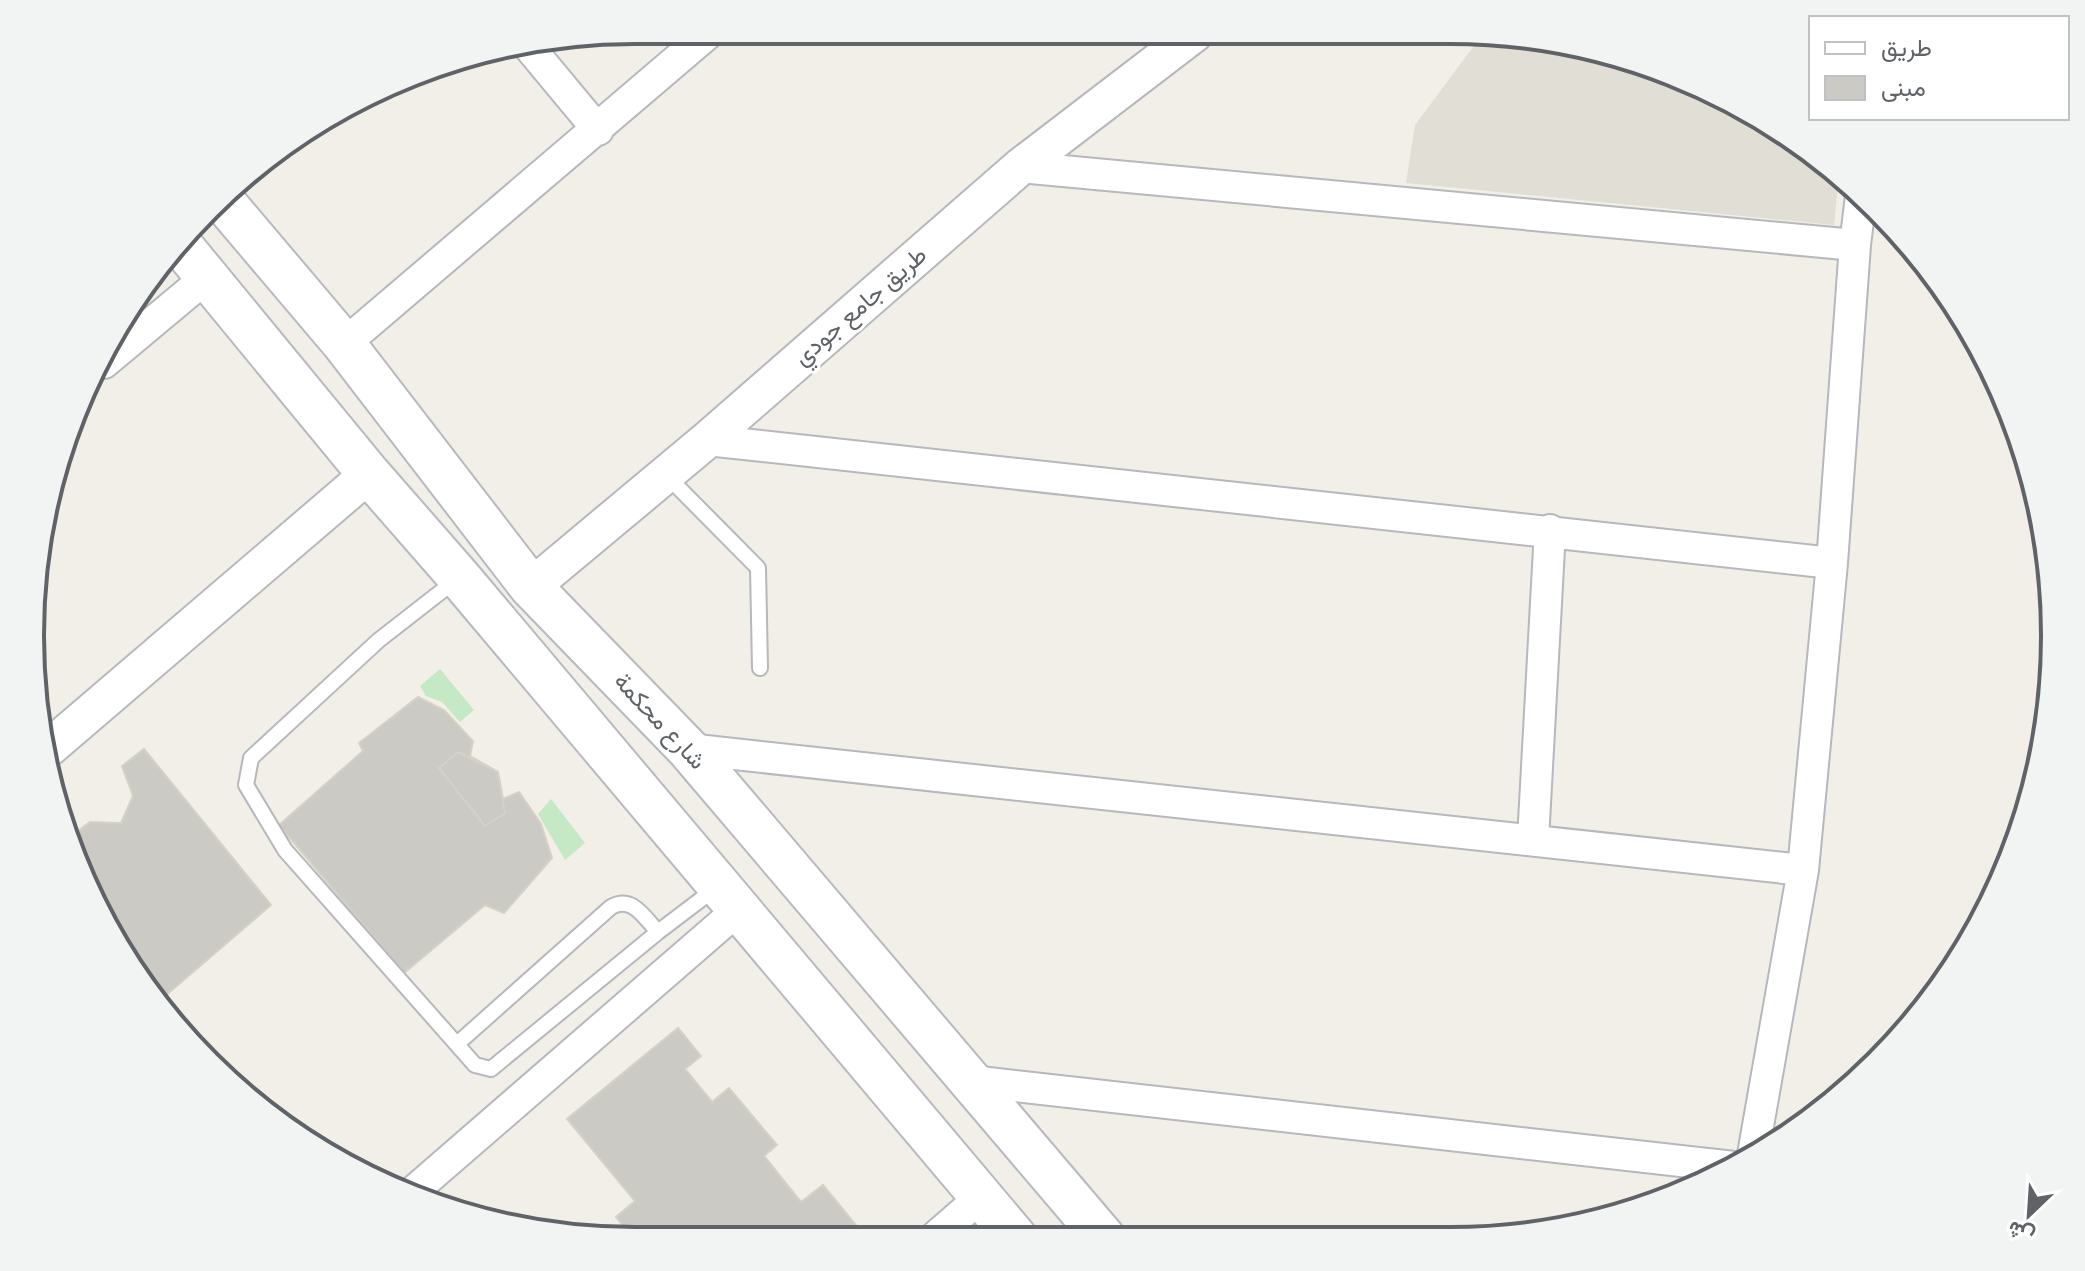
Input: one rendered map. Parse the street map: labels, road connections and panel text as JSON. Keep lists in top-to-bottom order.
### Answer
{
  "streets": {
    "main road": ["شارع محكمة"],
    "street": ["طريق جامع جودي"]
  },
  "crossings": [
    ["طريق جامع جودي", "شارع محكمة"]
  ],
  "legend": ["طريق", "مبنى"],
  "north": "bottom left"
}
